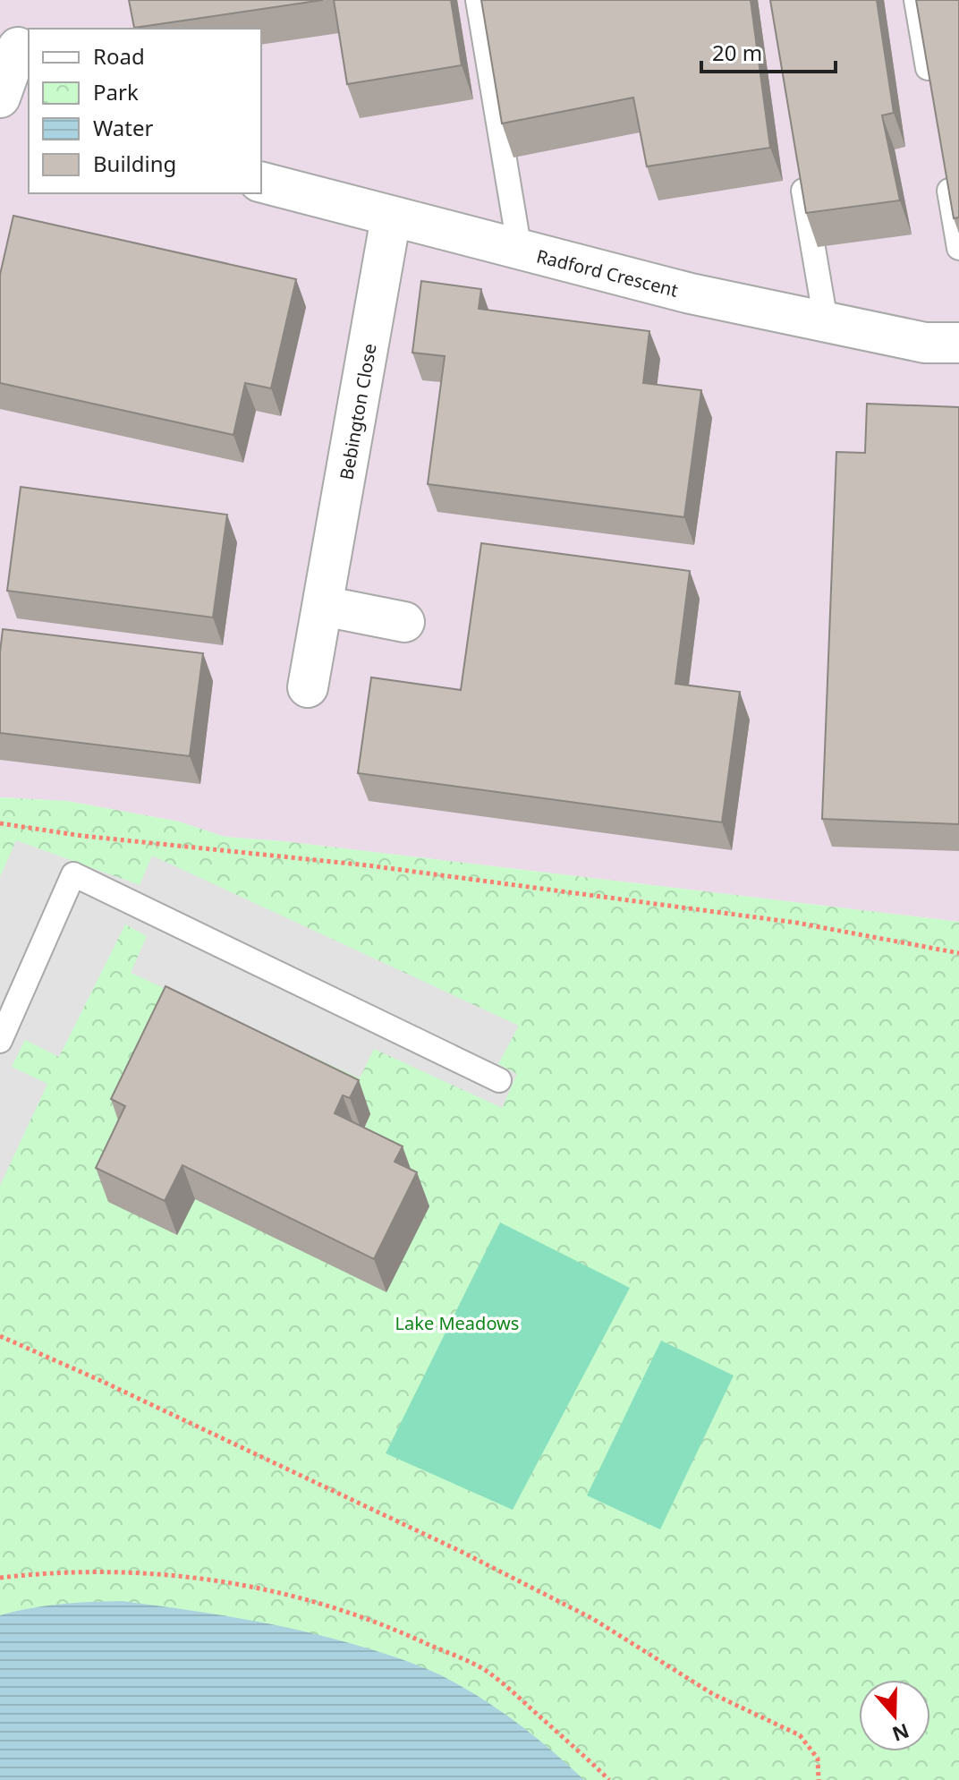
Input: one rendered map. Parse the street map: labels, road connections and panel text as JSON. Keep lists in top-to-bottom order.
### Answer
{
  "streets": {
    "street": ["Radford Crescent", "Bebington Close"]
  },
  "crossings": [
    ["Radford Crescent", "Bebington Close"]
  ],
  "parks": ["Lake Meadows"],
  "legend": [
    "Road",
    "Park",
    "Water",
    "Building"
  ],
  "scale_bar": "20 m",
  "north": "bottom"
}
